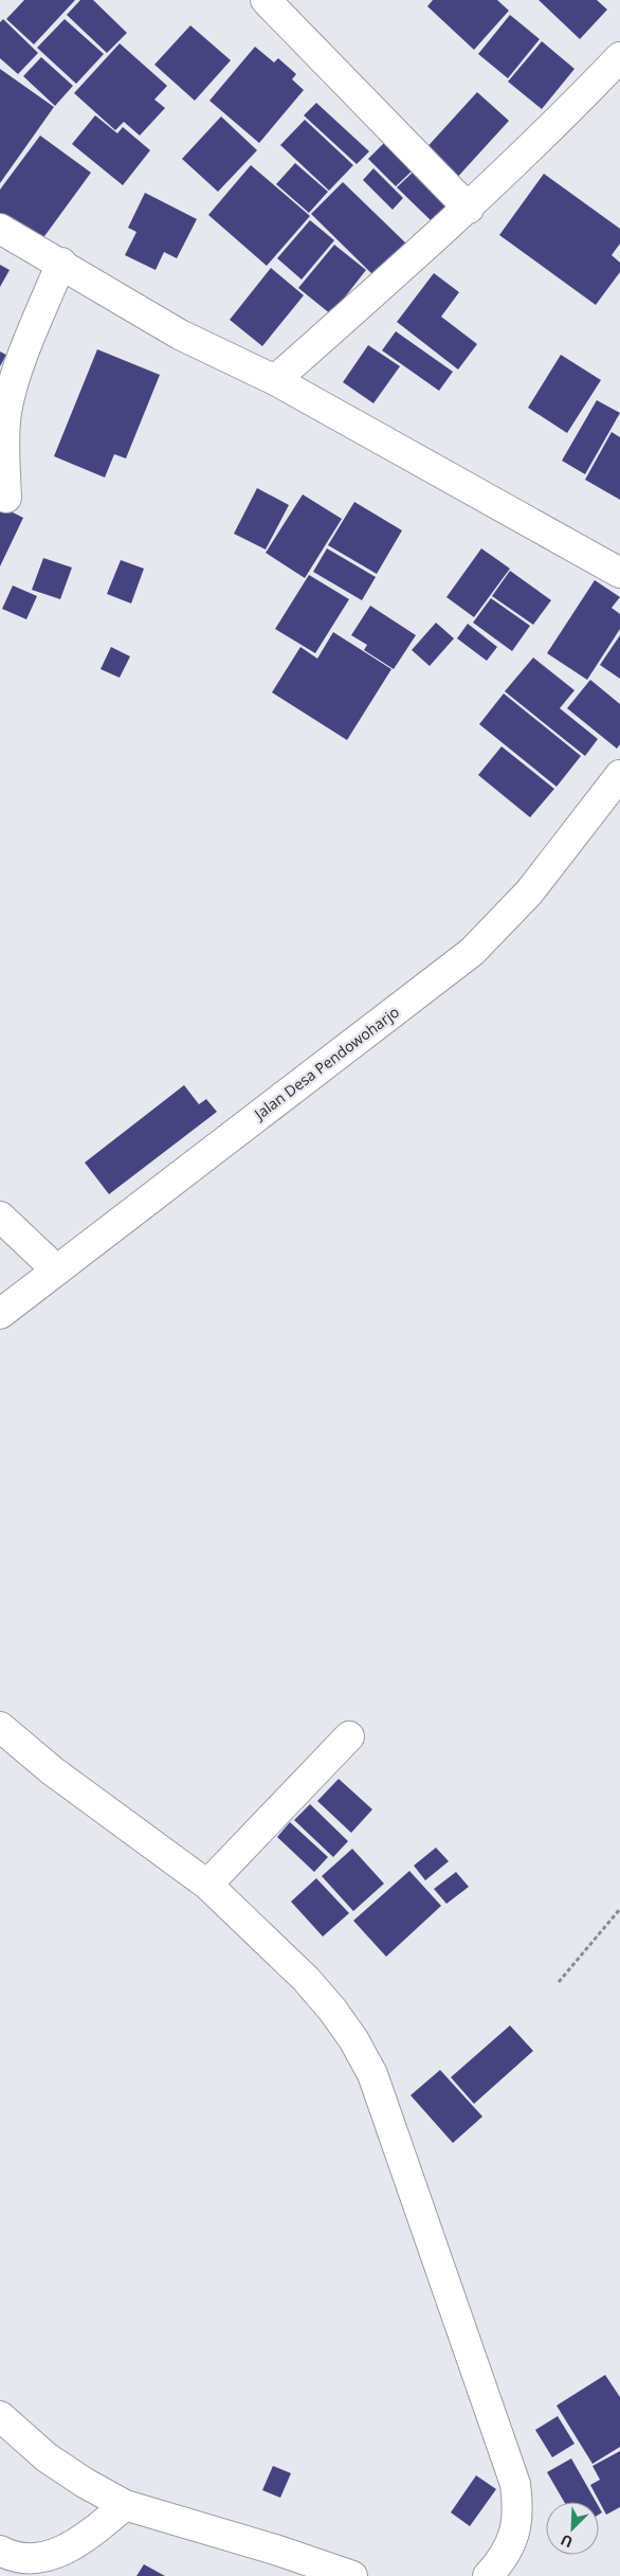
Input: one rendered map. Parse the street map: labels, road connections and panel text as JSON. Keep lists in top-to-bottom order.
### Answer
{
  "streets": {
    "street": ["Jalan Desa Pendowoharjo"]
  },
  "north": "bottom left"
}
